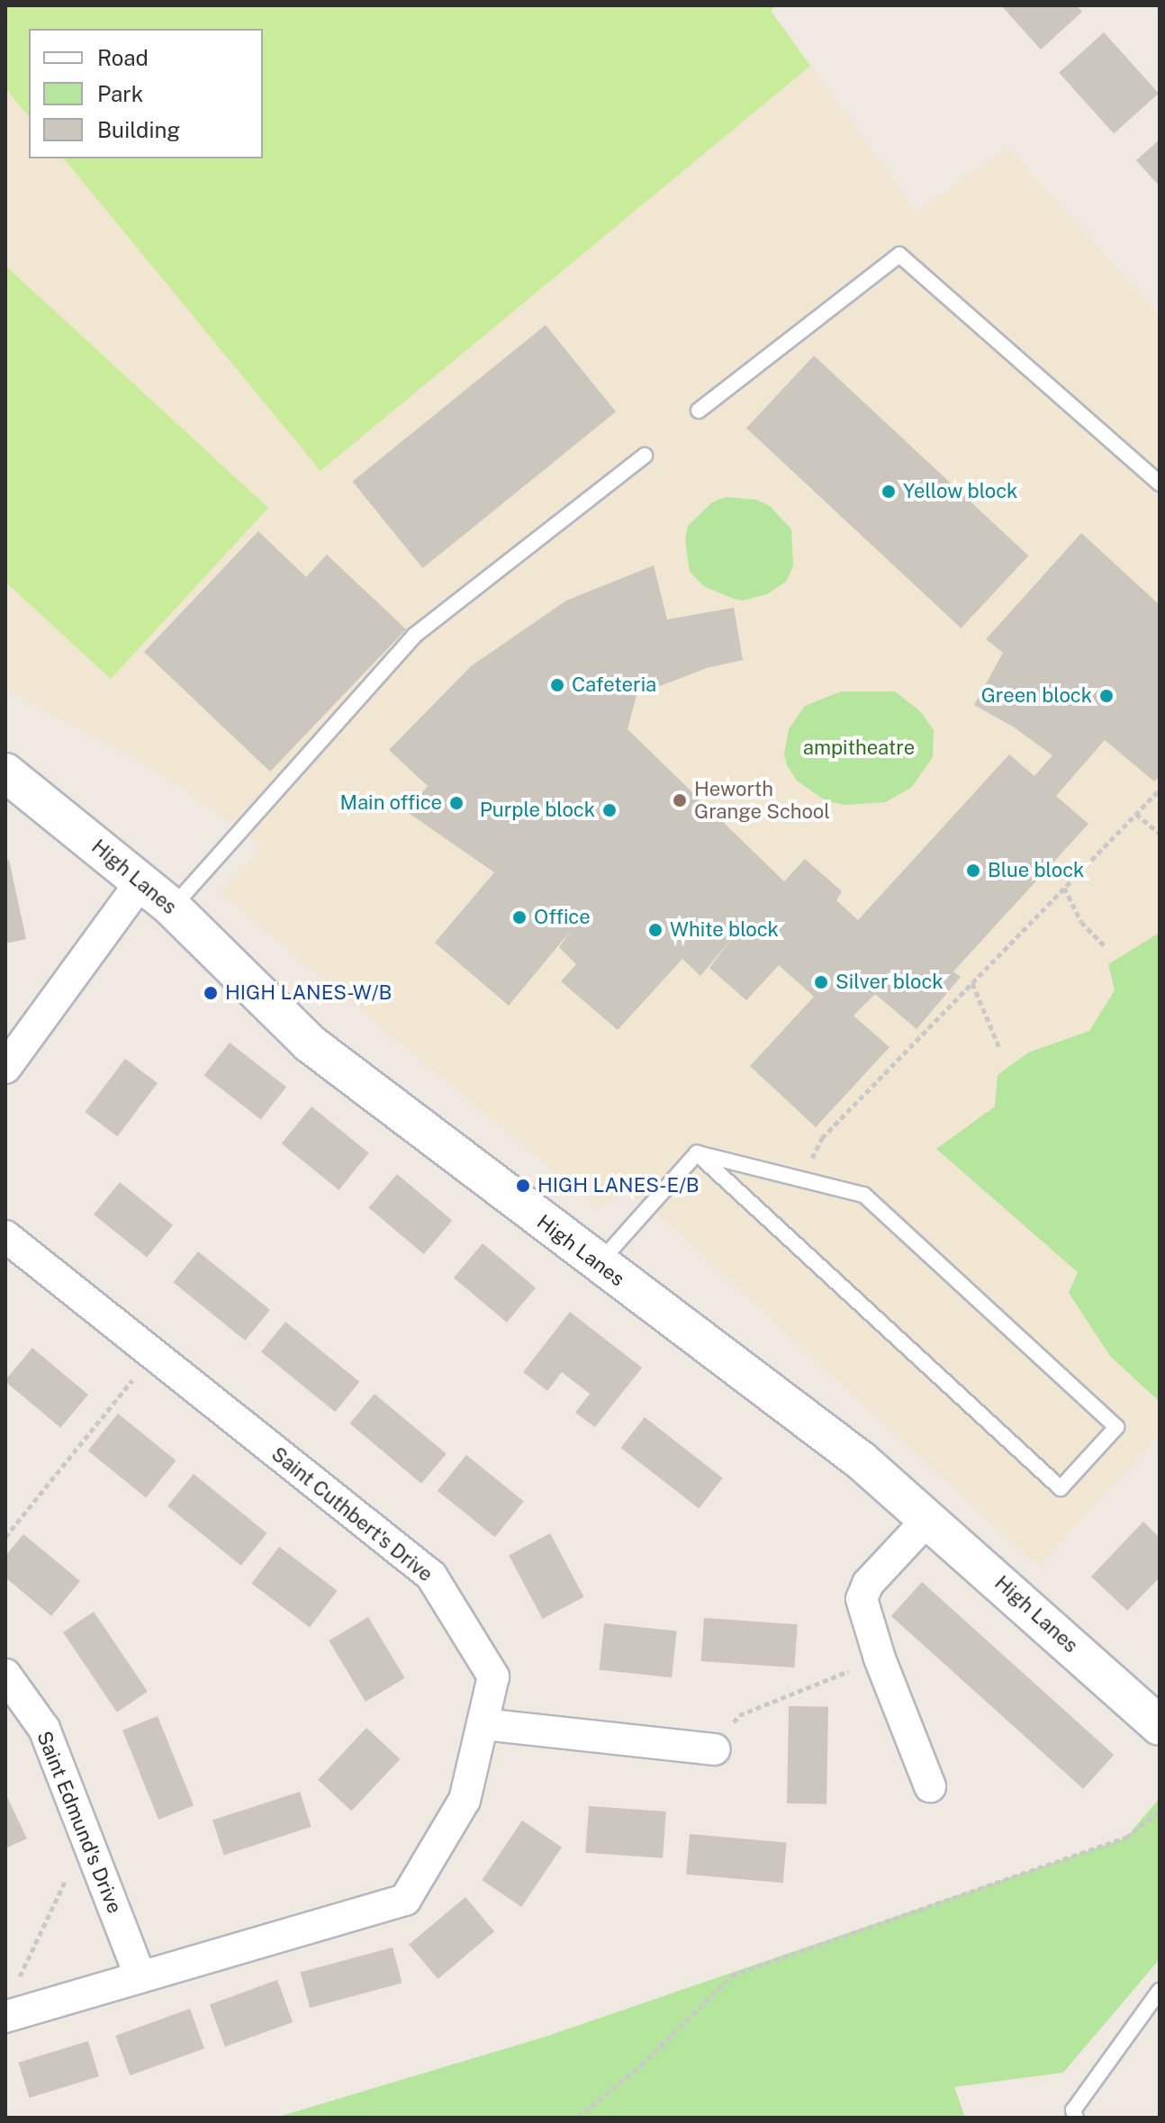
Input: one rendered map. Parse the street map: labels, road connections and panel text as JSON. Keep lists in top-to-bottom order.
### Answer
{
  "streets": {
    "street": ["High Lanes", "Saint Cuthbert's Drive", "Saint Edmund's Drive"]
  },
  "crossings": [
    ["Saint Cuthbert's Drive", "Saint Edmund's Drive"]
  ],
  "parks": ["ampitheatre"],
  "places": [
    "Yellow block",
    "Cafeteria",
    "Green block",
    "Heworth Grange School",
    "Main office",
    "Purple block",
    "Blue block",
    "Office",
    "White block",
    "Silver block",
    "HIGH LANES-W/B",
    "HIGH LANES-E/B"
  ],
  "legend": ["Road", "Park", "Building"]
}
